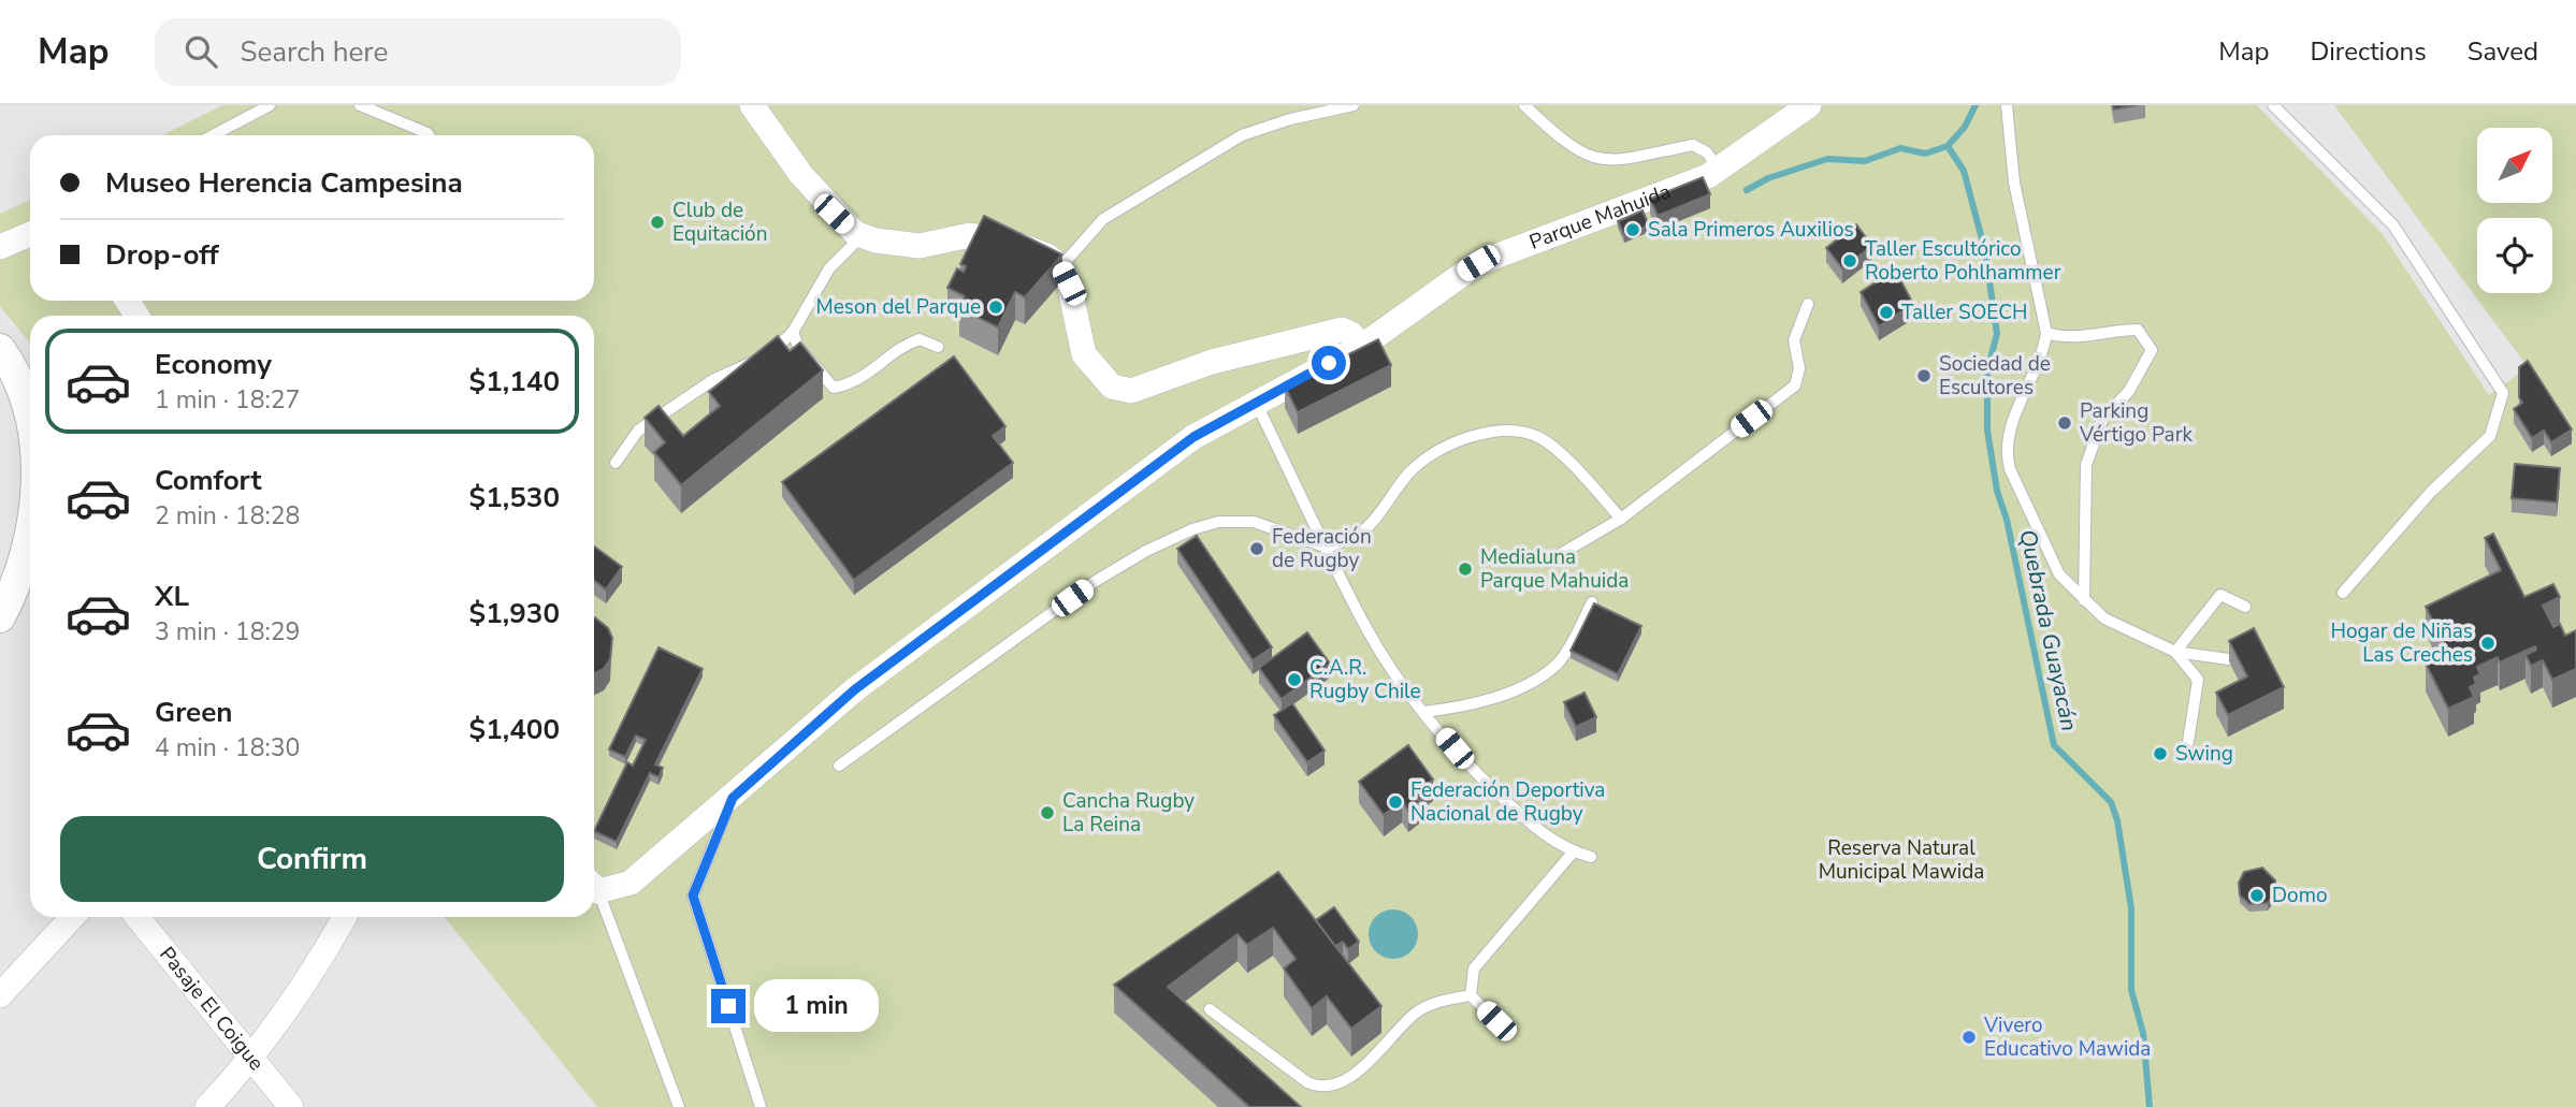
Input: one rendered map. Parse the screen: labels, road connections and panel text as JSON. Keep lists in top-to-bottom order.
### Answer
{
  "streets": {
    "street": ["Parque Mahuida", "Pasaje El Coigue"]
  },
  "water": ["Quebrada Guayacán"],
  "parks": ["Reserva Natural Municipal Mawida"],
  "places": [
    "Club de Equitación",
    "Sala Primeros Auxilios",
    "Taller Escultórico Roberto Pohlhammer",
    "Meson del Parque",
    "Taller SOECH",
    "Sociedad de Escultores",
    "Parking Vértigo Park",
    "Federación de Rugby",
    "Medialuna Parque Mahuida",
    "Hogar de Niñas Las Creches",
    "C.A.R. Rugby Chile",
    "Swing",
    "Federación Deportiva Nacional de Rugby",
    "Cancha Rugby La Reina",
    "Domo",
    "Vivero Educativo Mawida"
  ],
  "north": "top right",
  "page": {
    "header": "Map",
    "search": "Search here",
    "nav": ["Map", "Directions", "Saved"],
    "banner": ["Museo Herencia Campesina", "Drop-off"],
    "list": [
      {
        "name": "Economy",
        "note": "1 min · 18:27",
        "value": "$1,140"
      },
      {
        "name": "Comfort",
        "note": "2 min · 18:28",
        "value": "$1,530"
      },
      {
        "name": "XL",
        "note": "3 min · 18:29",
        "value": "$1,930"
      },
      {
        "name": "Green",
        "note": "4 min · 18:30",
        "value": "$1,400"
      }
    ],
    "buttons": "Confirm",
    "bubble": "1 min"
  }
}
